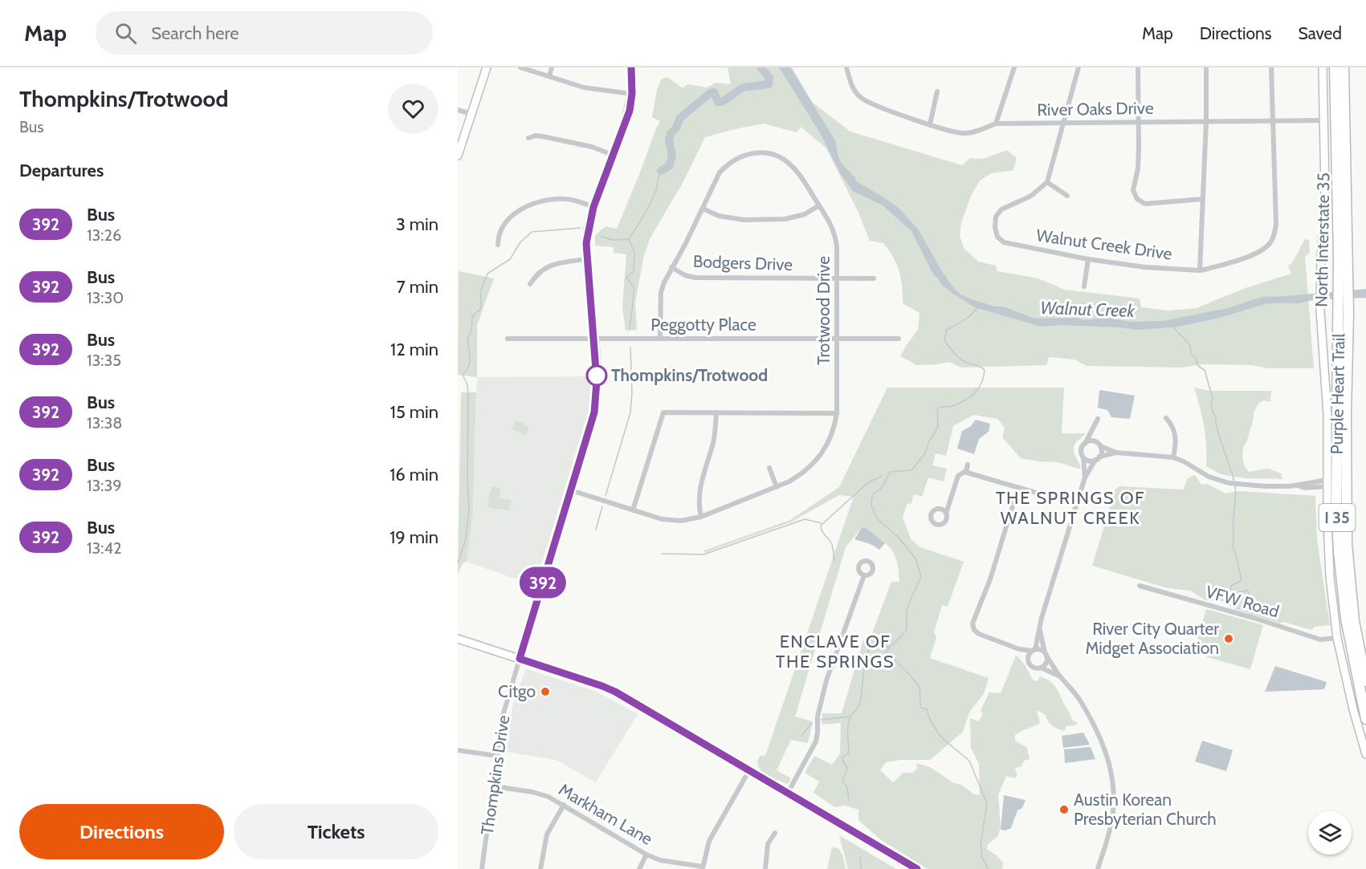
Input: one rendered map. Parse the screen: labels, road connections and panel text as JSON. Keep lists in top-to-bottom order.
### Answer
{
  "streets": {
    "highway": ["Purple Heart Trail", "I 35"],
    "street": [
      "River Oaks Drive",
      "North Interstate 35",
      "Walnut Creek Drive",
      "Bodgers Drive",
      "Trotwood Drive",
      "Peggotty Place",
      "VFW Road",
      "Thompkins Drive",
      "Markham Lane"
    ]
  },
  "crossings": [
    ["River Oaks Drive", "North Interstate 35"],
    ["River Oaks Drive", "Walnut Creek Drive"],
    ["North Interstate 35", "VFW Road"],
    ["Bodgers Drive", "Trotwood Drive"],
    ["Trotwood Drive", "Peggotty Place"],
    ["Trotwood Drive", "Thompkins Drive"],
    ["Peggotty Place", "Thompkins Drive"],
    ["Thompkins Drive", "Markham Lane"]
  ],
  "districts": ["THE SPRINGS OF WALNUT CREEK", "ENCLAVE OF THE SPRINGS"],
  "water": ["Walnut Creek"],
  "places": [
    "Thompkins/Trotwood",
    "River City Quarter Midget Association",
    "Citgo",
    "Austin Korean Presbyterian Church"
  ],
  "lines": ["bus line 392"],
  "page": {
    "header": "Map",
    "search": "Search here",
    "nav": ["Map", "Directions", "Saved"],
    "heading": [
      ["Thompkins/Trotwood", "Bus"],
      "Departures"
    ],
    "on_map": "392",
    "list": [
      {
        "mark": "392",
        "name": "Bus",
        "note": "13:26",
        "value": "3 min"
      },
      {
        "mark": "392",
        "name": "Bus",
        "note": "13:30",
        "value": "7 min"
      },
      {
        "mark": "392",
        "name": "Bus",
        "note": "13:35",
        "value": "12 min"
      },
      {
        "mark": "392",
        "name": "Bus",
        "note": "13:38",
        "value": "15 min"
      },
      {
        "mark": "392",
        "name": "Bus",
        "note": "13:39",
        "value": "16 min"
      },
      {
        "mark": "392",
        "name": "Bus",
        "note": "13:42",
        "value": "19 min"
      }
    ],
    "buttons": ["Directions", "Tickets"]
  }
}
